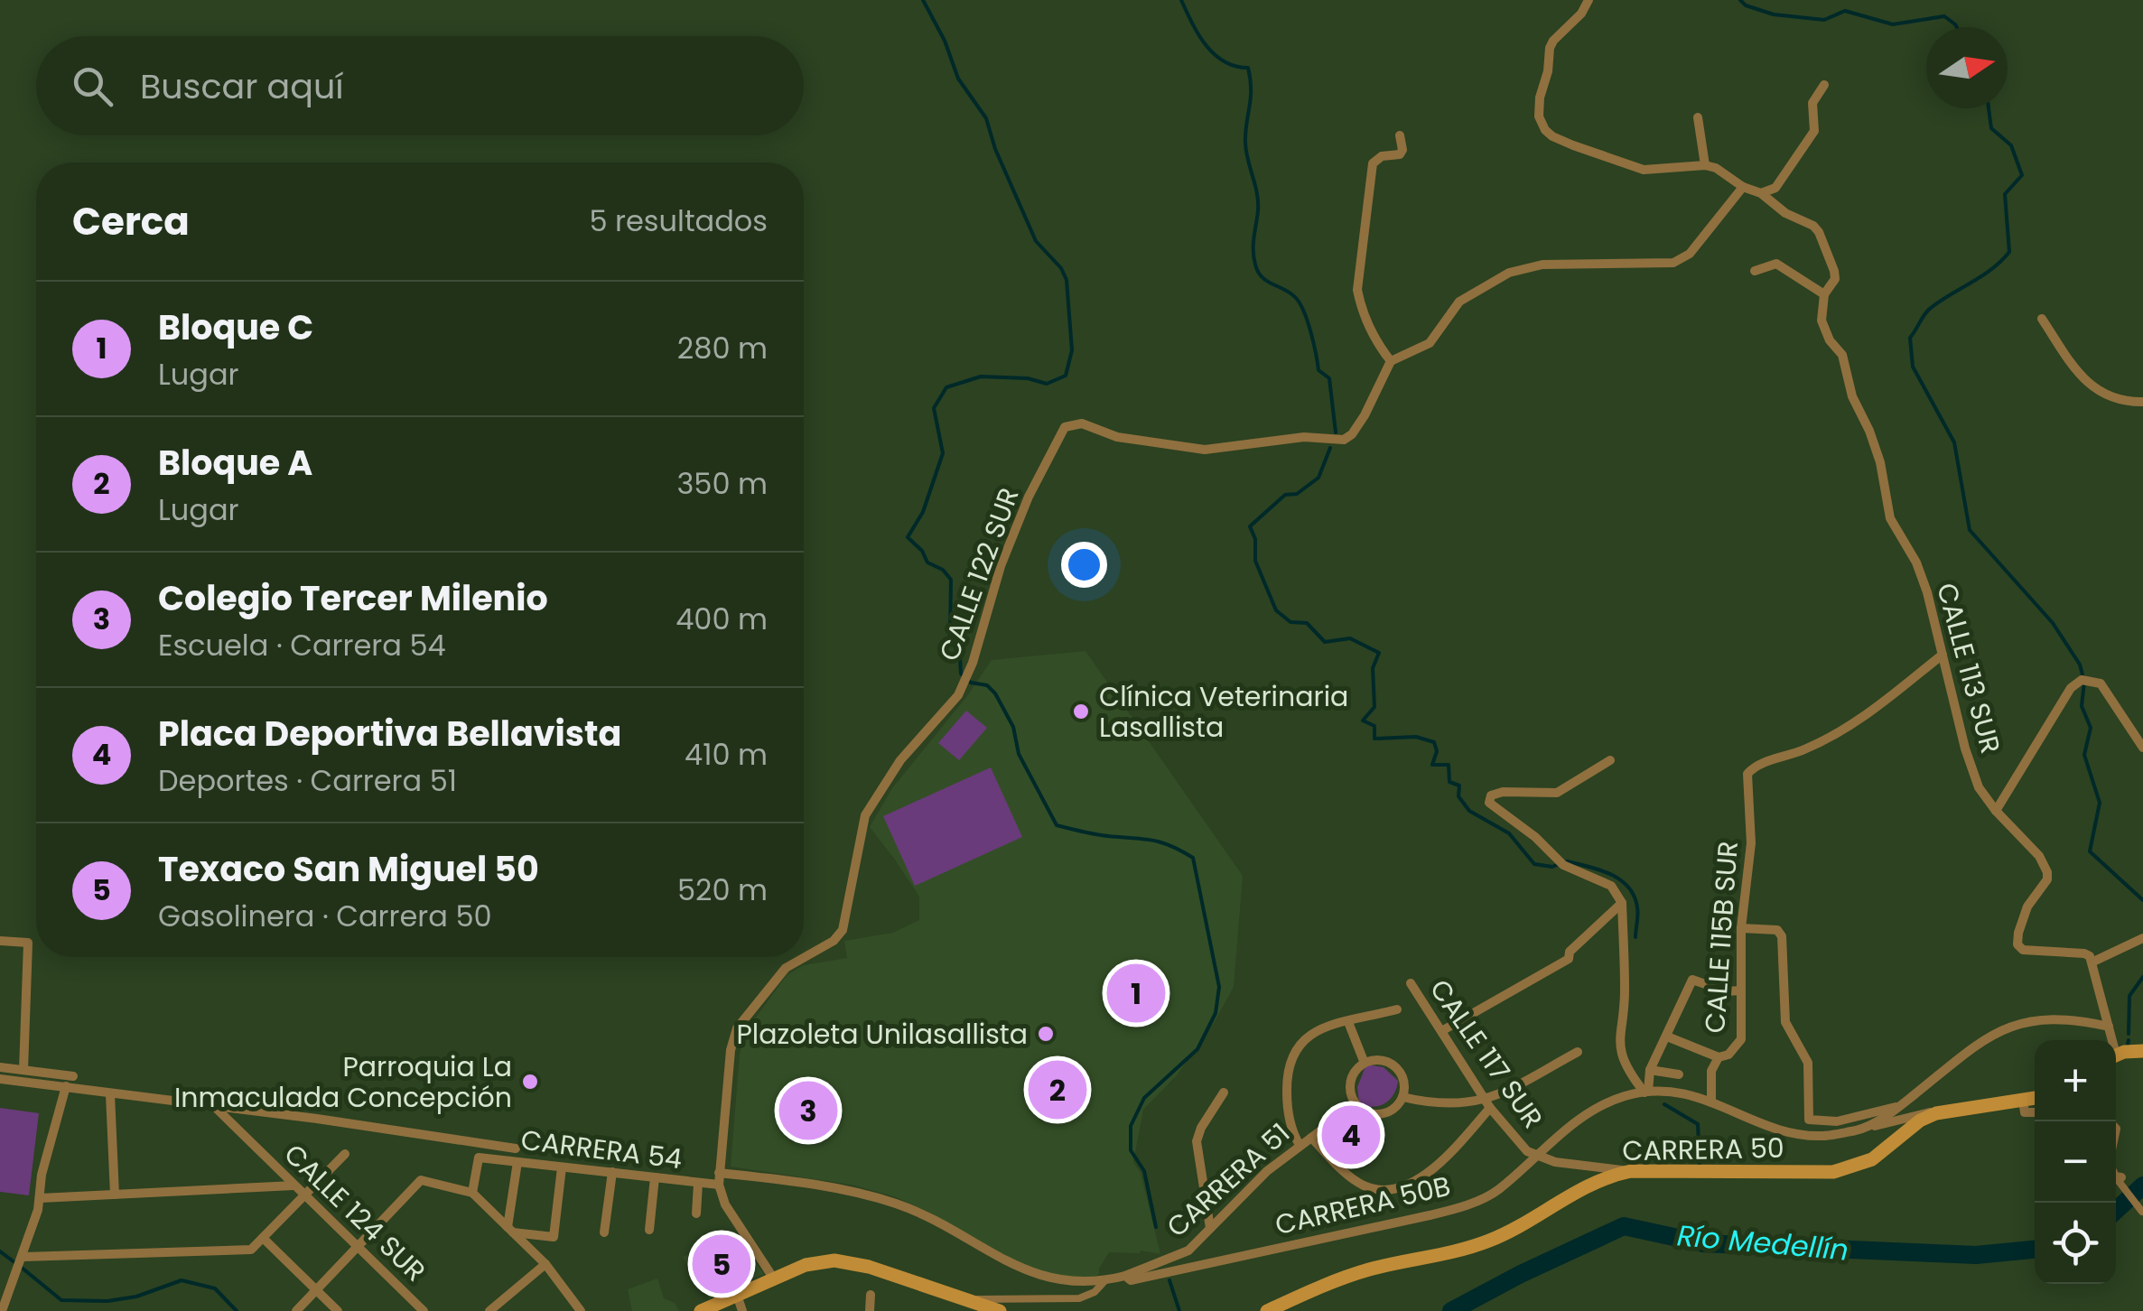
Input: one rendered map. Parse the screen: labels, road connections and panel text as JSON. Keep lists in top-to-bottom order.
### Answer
{
  "streets": {
    "main road": ["CARRERA 50"],
    "street": [
      "CALLE 122 SUR",
      "CALLE 113 SUR",
      "CALLE 115B SUR",
      "CALLE 117 SUR",
      "CARRERA 54",
      "CARRERA 51",
      "CARRERA 50B",
      "CALLE 124 SUR"
    ]
  },
  "crossings": [
    ["CALLE 122 SUR", "CARRERA 54"],
    ["CALLE 113 SUR", "CALLE 115B SUR"],
    ["CALLE 115B SUR", "CARRERA 50B"],
    ["CALLE 117 SUR", "CARRERA 50"],
    ["CALLE 117 SUR", "CARRERA 50B"],
    ["CARRERA 54", "CARRERA 50B"],
    ["CARRERA 54", "CALLE 124 SUR"],
    ["CARRERA 51", "CARRERA 50B"]
  ],
  "water": ["Río Medellín"],
  "places": ["Clínica Veterinaria Lasallista", "Plazoleta Unilasallista", "Parroquia La Inmaculada Concepción"],
  "north": "right",
  "page": {
    "search": "Buscar aquí",
    "heading": ["Cerca", "5 resultados"],
    "list": [
      {
        "mark": "1",
        "name": "Bloque C",
        "note": "Lugar",
        "value": "280 m"
      },
      {
        "mark": "2",
        "name": "Bloque A",
        "note": "Lugar",
        "value": "350 m"
      },
      {
        "mark": "3",
        "name": "Colegio Tercer Milenio",
        "note": "Escuela · Carrera 54",
        "value": "400 m"
      },
      {
        "mark": "4",
        "name": "Placa Deportiva Bellavista",
        "note": "Deportes · Carrera 51",
        "value": "410 m"
      },
      {
        "mark": "5",
        "name": "Texaco San Miguel 50",
        "note": "Gasolinera · Carrera 50",
        "value": "520 m"
      }
    ],
    "pins": [
      "1",
      "2",
      "3",
      "4",
      "5"
    ],
    "map_buttons": ["+", "−"]
  }
}
